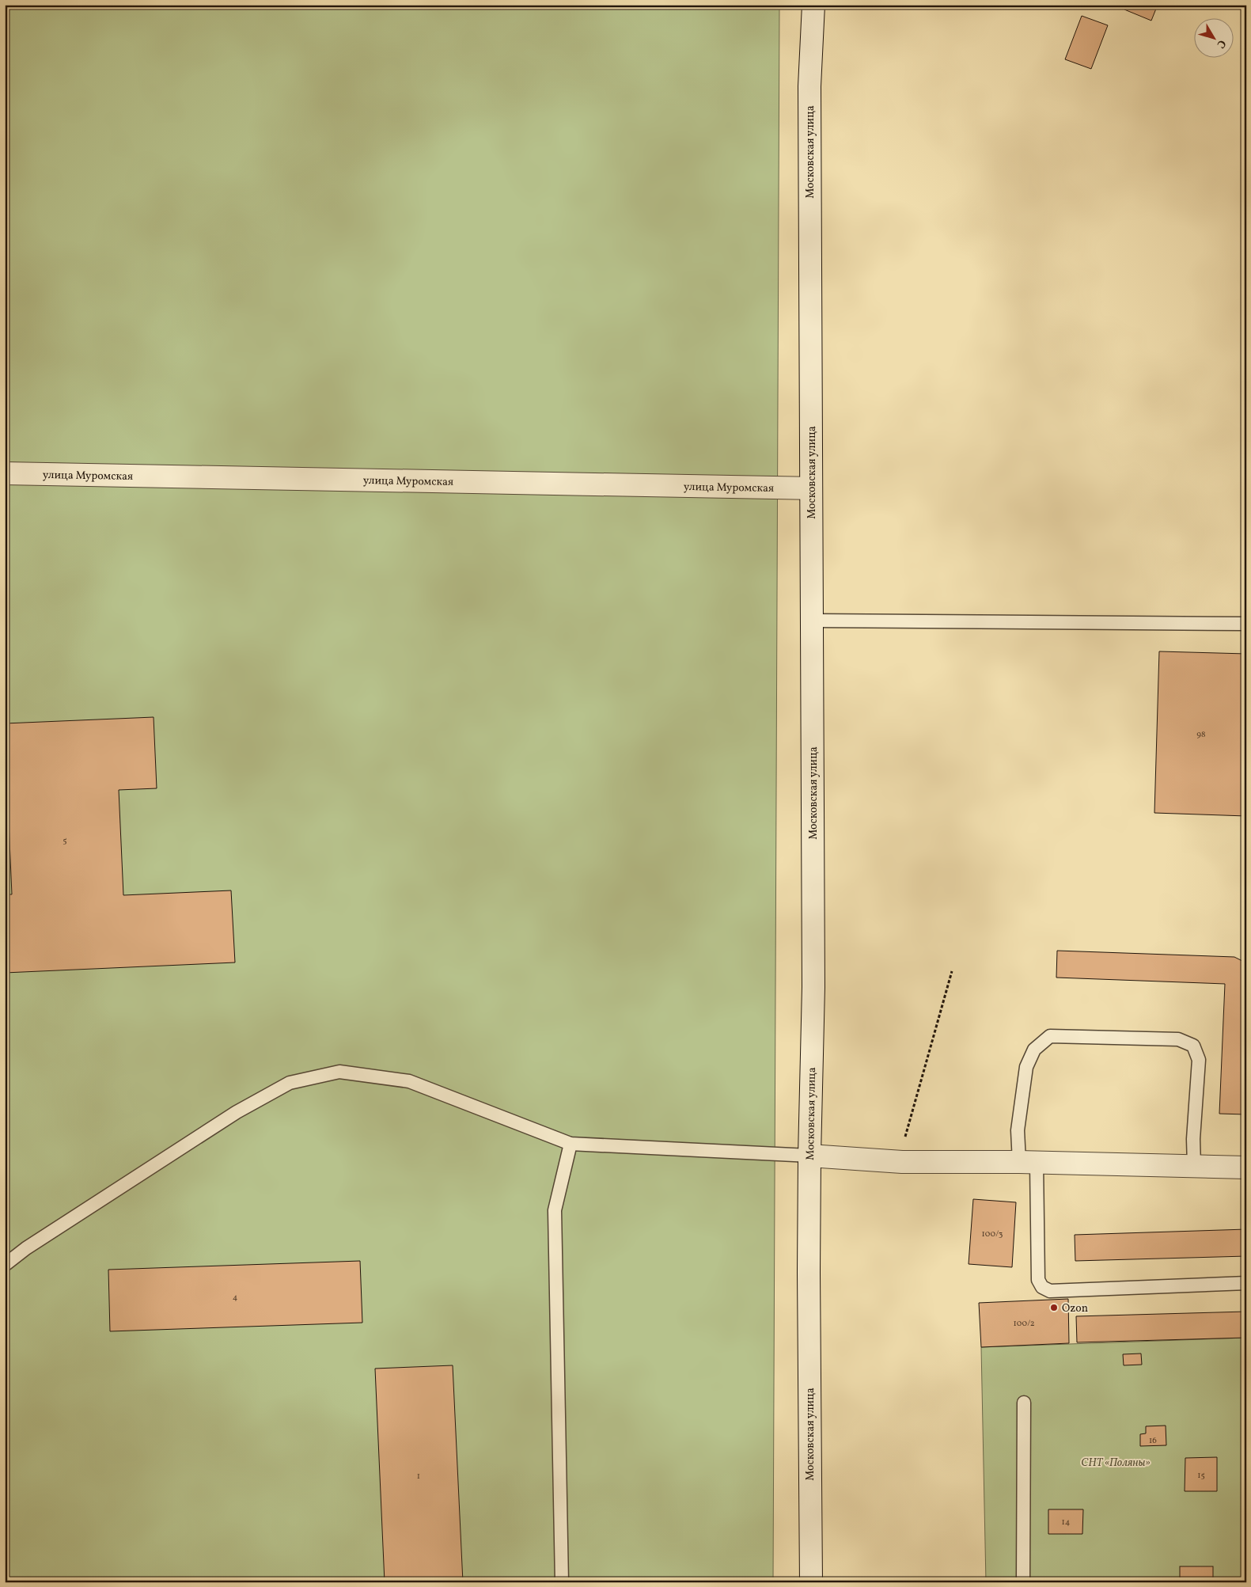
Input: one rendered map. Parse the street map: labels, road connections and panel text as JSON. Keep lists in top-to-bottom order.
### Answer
{
  "streets": {
    "main road": ["Московская улица", "улица Муромская"]
  },
  "crossings": [
    ["Московская улица", "улица Муромская"]
  ],
  "parks": ["СНТ «Поляны»"],
  "places": ["Ozon"],
  "house_numbers": [
    "98",
    "5",
    "100/3",
    "4",
    "100/2",
    "16",
    "15",
    "1",
    "14"
  ],
  "north": "bottom right"
}
